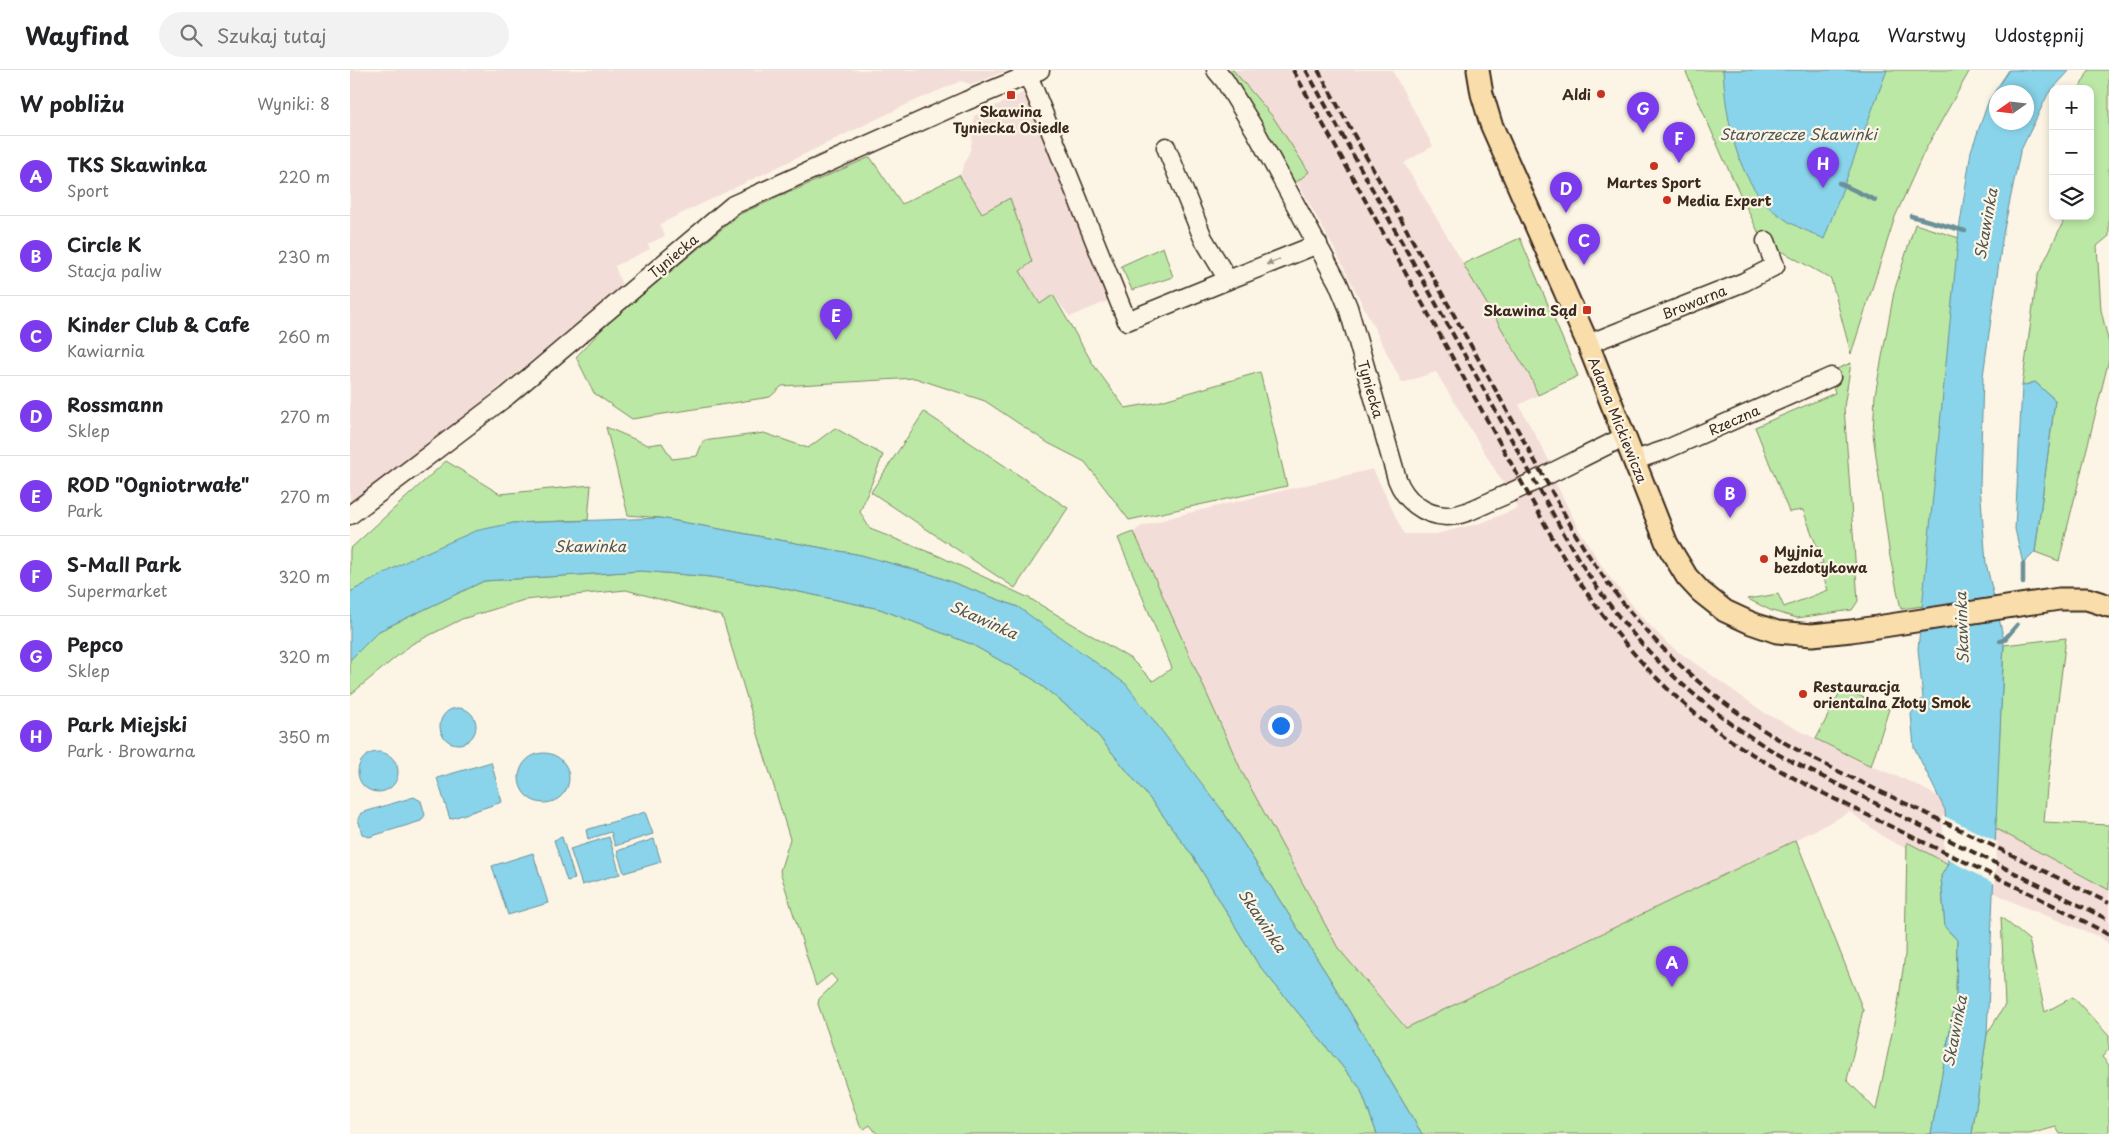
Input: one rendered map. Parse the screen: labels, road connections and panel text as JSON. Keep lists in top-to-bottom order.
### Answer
{
  "streets": {
    "main road": ["Adama Mickiewicza"],
    "street": ["Tyniecka", "Browarna", "Rzeczna"]
  },
  "crossings": [
    ["Tyniecka", "Adama Mickiewicza"],
    ["Browarna", "Adama Mickiewicza"],
    ["Adama Mickiewicza", "Rzeczna"]
  ],
  "water": ["Starorzecze Skawinki", "Skawinka"],
  "places": {
    "other": [
      "Aldi",
      "Martes Sport",
      "Media Expert",
      "Myjnia bezdotykowa",
      "Restauracja orientalna Złoty Smok"
    ],
    "transit": ["Skawina Tyniecka Osiedle", "Skawina Sąd"]
  },
  "north": "left",
  "page": {
    "header": "Wayfind",
    "search": "Szukaj tutaj",
    "nav": ["Mapa", "Warstwy", "Udostępnij"],
    "heading": ["W pobliżu", "Wyniki: 8"],
    "map_buttons": ["+", "−"],
    "pins": [
      "G",
      "F",
      "H",
      "D",
      "C",
      "E",
      "B",
      "A"
    ],
    "list": [
      {
        "mark": "A",
        "name": "TKS Skawinka",
        "note": "Sport",
        "value": "220 m"
      },
      {
        "mark": "B",
        "name": "Circle K",
        "note": "Stacja paliw",
        "value": "230 m"
      },
      {
        "mark": "C",
        "name": "Kinder Club & Cafe",
        "note": "Kawiarnia",
        "value": "260 m"
      },
      {
        "mark": "D",
        "name": "Rossmann",
        "note": "Sklep",
        "value": "270 m"
      },
      {
        "mark": "E",
        "name": "ROD \"Ogniotrwałe\"",
        "note": "Park",
        "value": "270 m"
      },
      {
        "mark": "F",
        "name": "S-Mall Park",
        "note": "Supermarket",
        "value": "320 m"
      },
      {
        "mark": "G",
        "name": "Pepco",
        "note": "Sklep",
        "value": "320 m"
      },
      {
        "mark": "H",
        "name": "Park Miejski",
        "note": "Park · Browarna",
        "value": "350 m"
      }
    ]
  }
}
